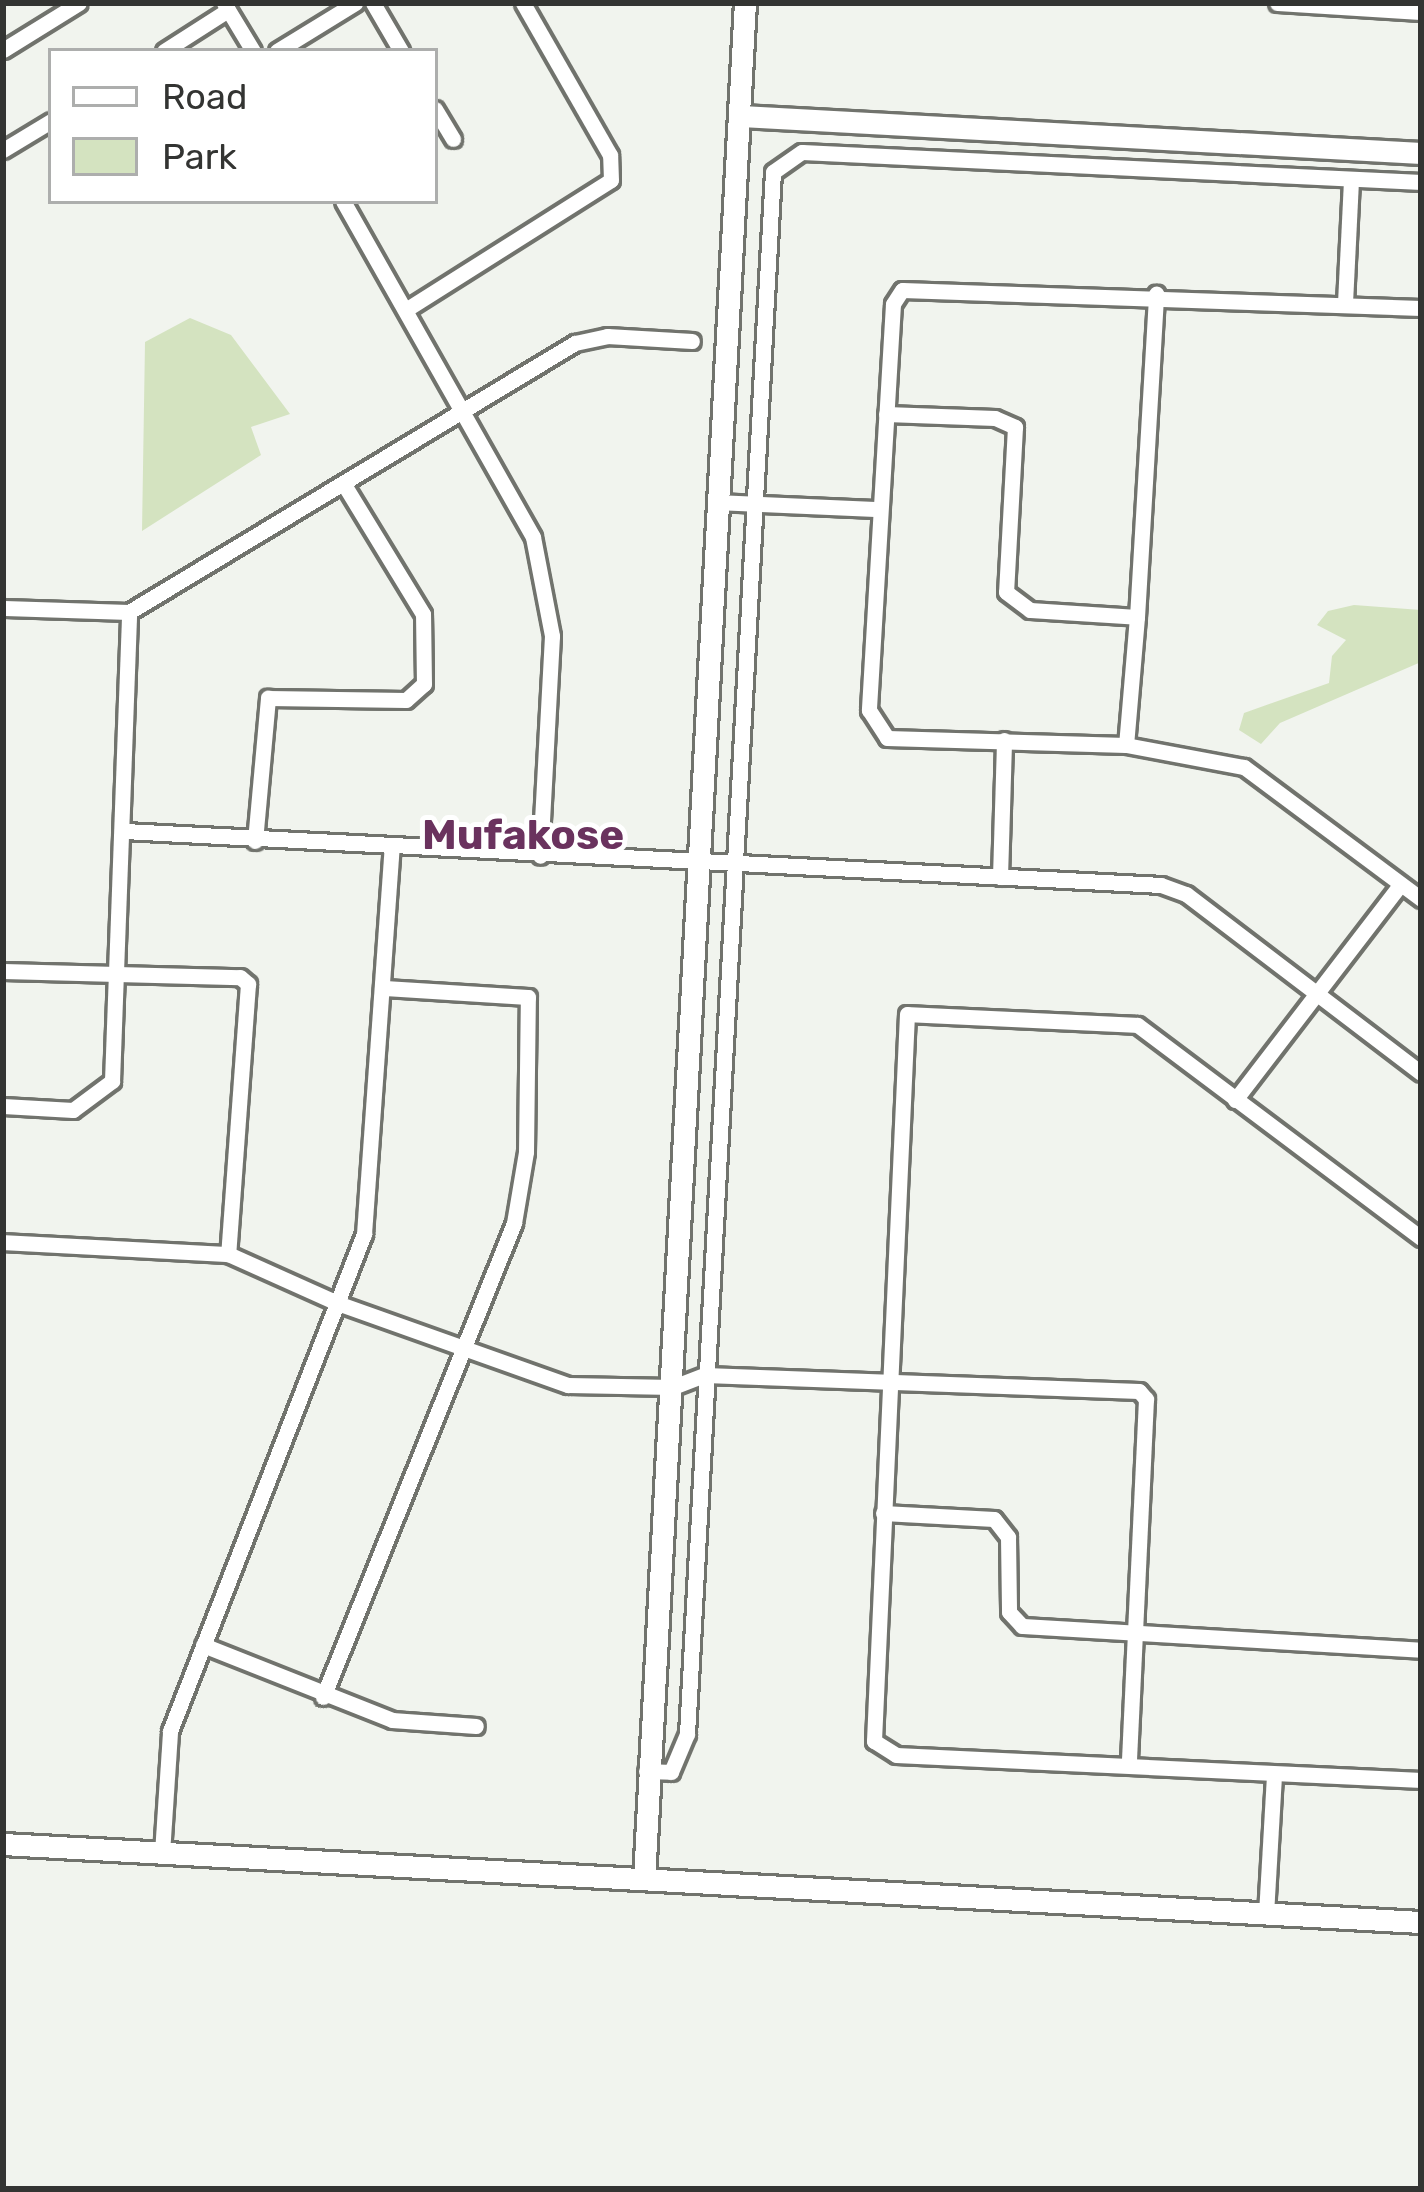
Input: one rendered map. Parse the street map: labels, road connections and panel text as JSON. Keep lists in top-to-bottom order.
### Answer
{
  "districts": ["Mufakose"],
  "legend": ["Road", "Park"]
}
